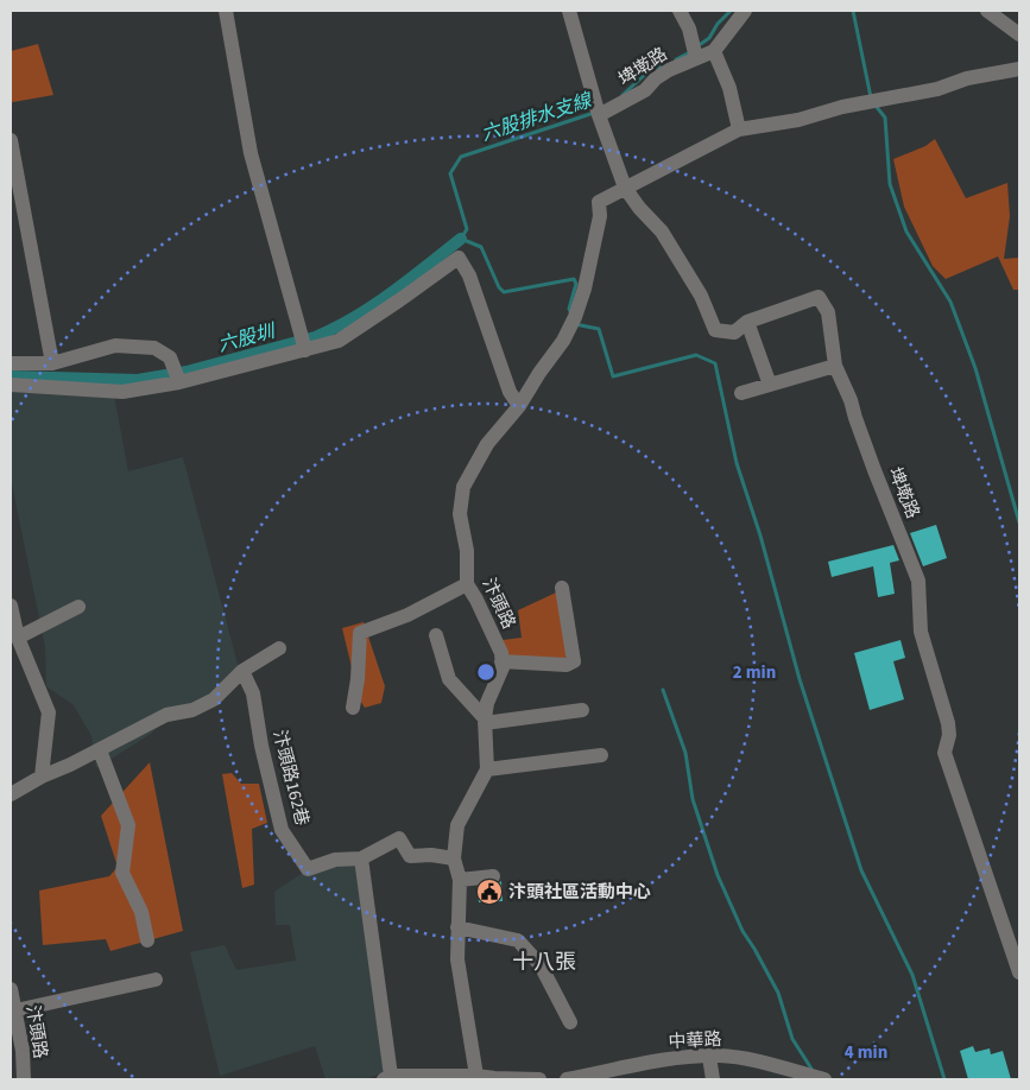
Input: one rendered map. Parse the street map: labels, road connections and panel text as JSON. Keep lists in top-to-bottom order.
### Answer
{
  "streets": {
    "street": [
      "埤墘路",
      "汴頭路",
      "汴頭路162巷",
      "中華路"
    ]
  },
  "crossings": [
    ["埤墘路", "汴頭路"]
  ],
  "districts": ["十八張"],
  "water": ["六股排水支線", "六股圳"],
  "places": {
    "public building": ["汴頭社區活動中心"]
  },
  "rings": ["2 min", "4 min"]
}
